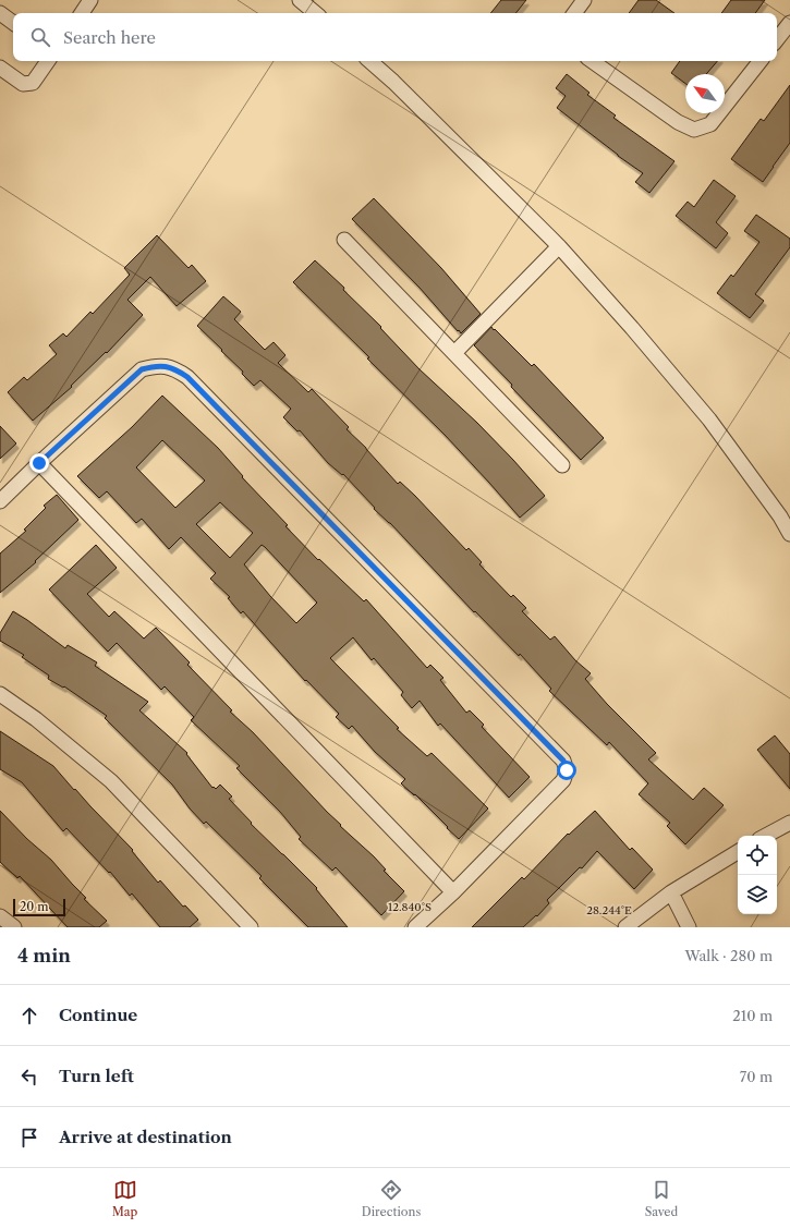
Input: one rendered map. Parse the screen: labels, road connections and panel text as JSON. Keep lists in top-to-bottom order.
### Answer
{
  "scale_bar": "20 m",
  "north": "top left",
  "page": {
    "search": "Search here",
    "scale": "20 m",
    "heading": ["4 min", "Walk · 280 m"],
    "list": [
      ["Continue", "210 m"],
      ["Turn left", "70 m"],
      "Arrive at destination"
    ],
    "nav": ["Map", "Directions", "Saved"]
  },
  "coordinates": ["12.840°S", "28.244°E"]
}
